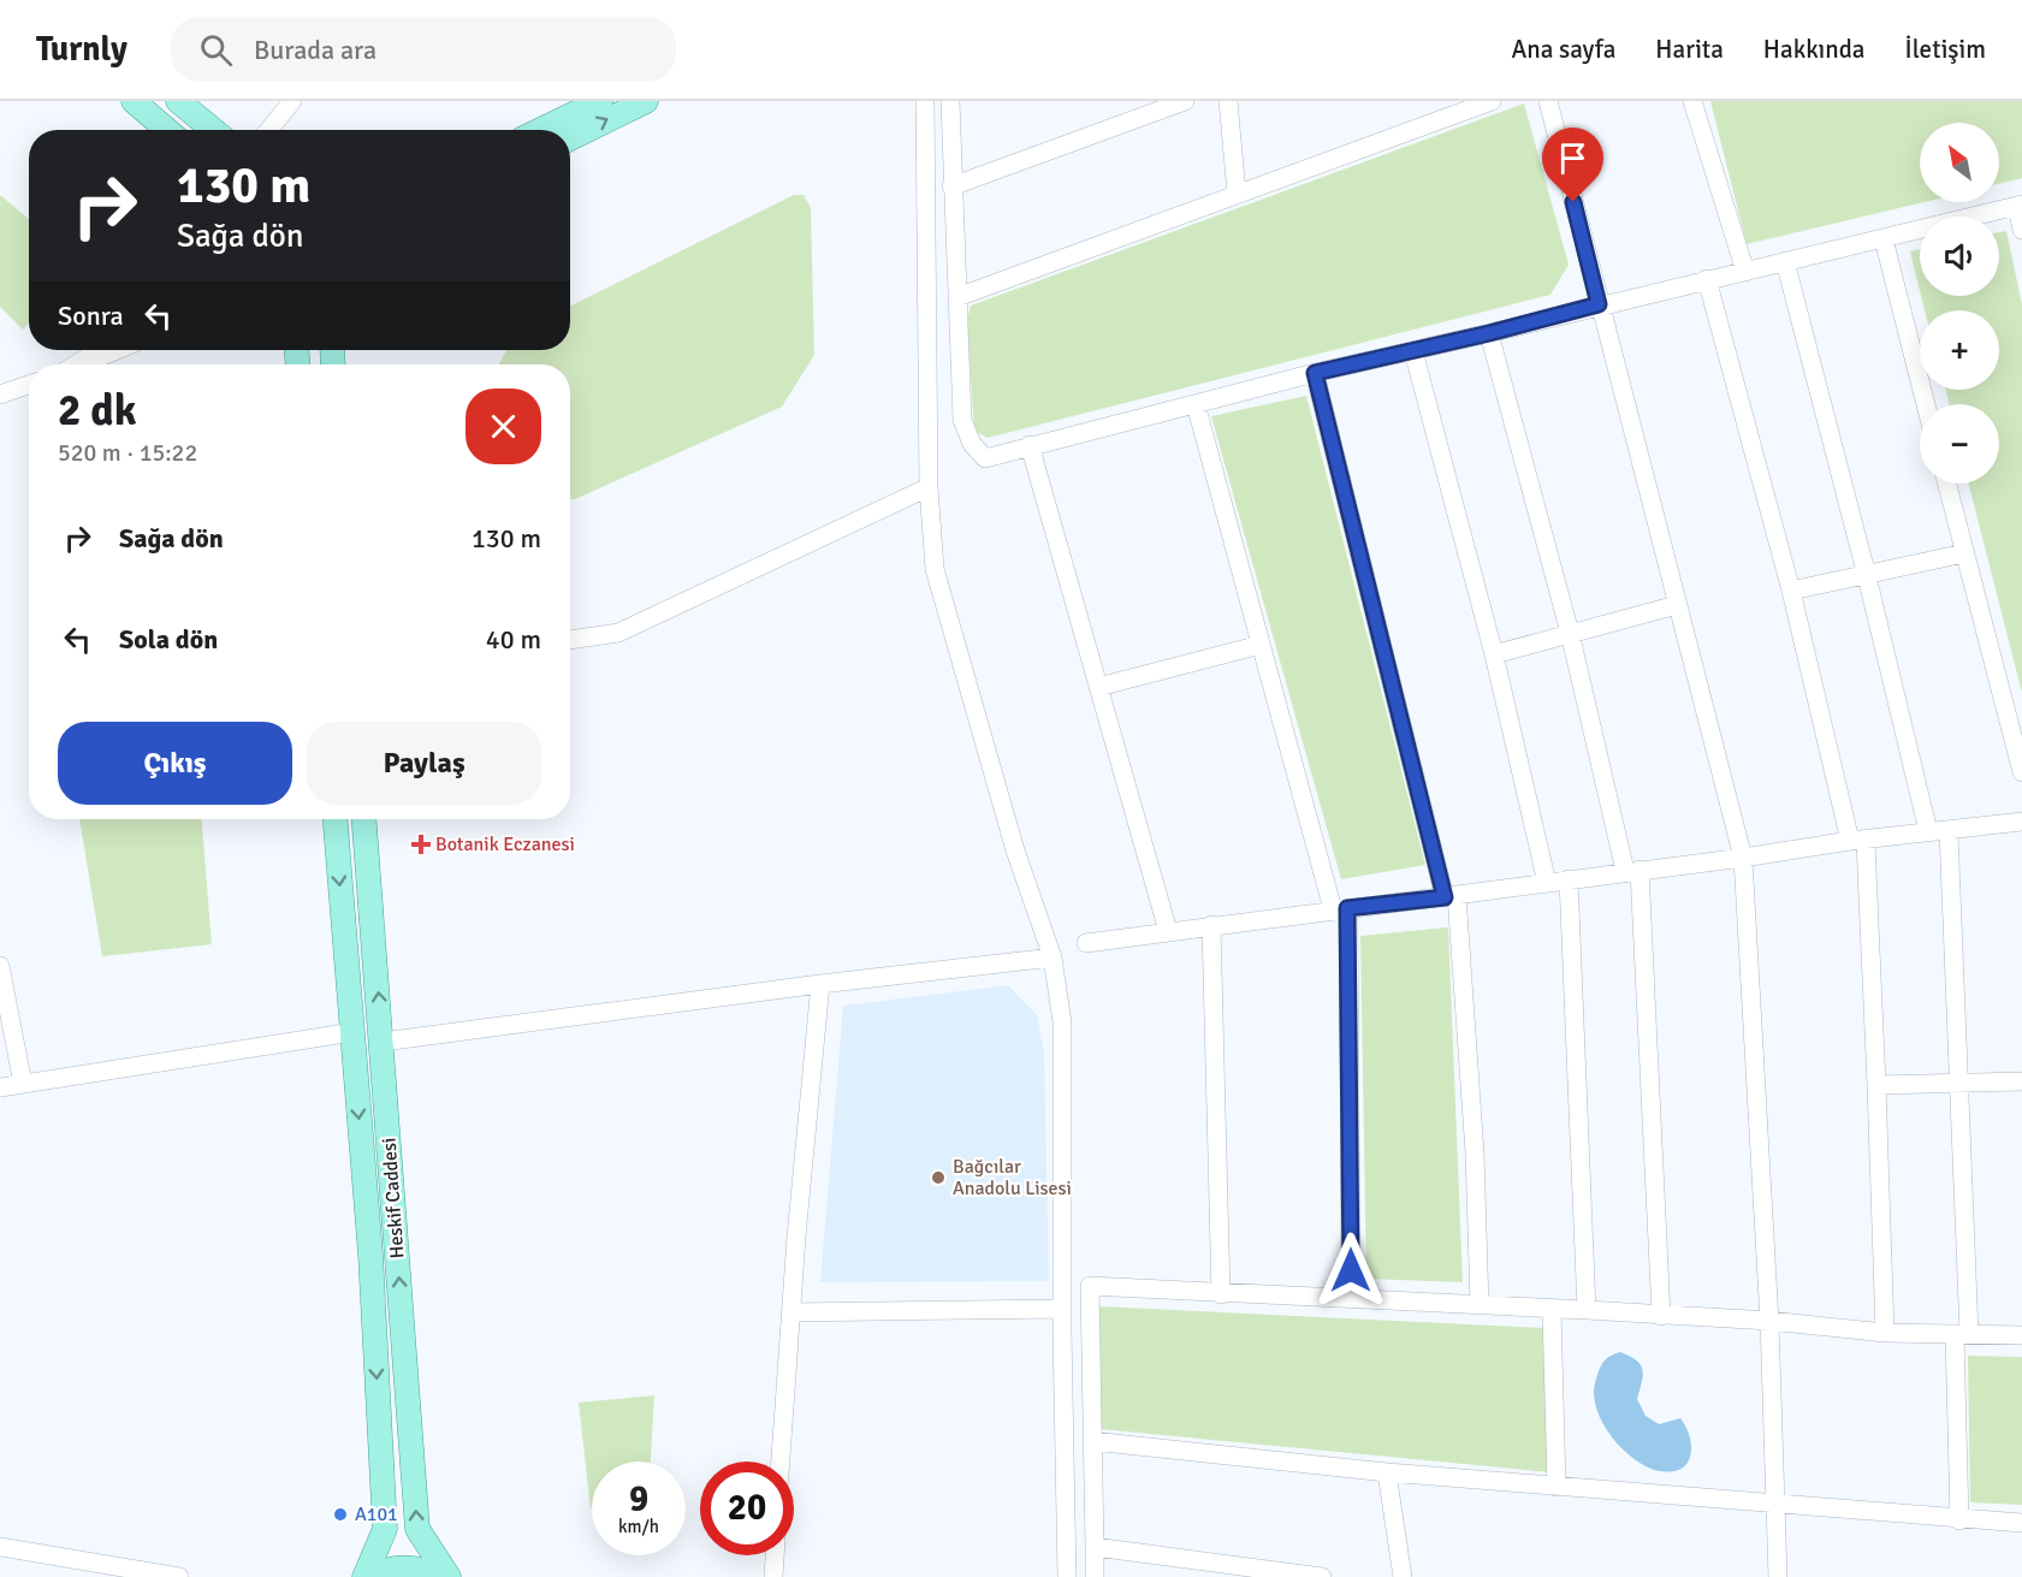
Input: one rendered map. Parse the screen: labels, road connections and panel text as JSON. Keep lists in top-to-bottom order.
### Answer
{
  "streets": {
    "main road": ["Heskif Caddesi"]
  },
  "places": {
    "health": ["Botanik Eczanesi"],
    "other": ["Bağcılar Anadolu Lisesi", "A101"]
  },
  "north": "top left",
  "page": {
    "header": "Turnly",
    "search": "Burada ara",
    "nav": [
      "Ana sayfa",
      "Harita",
      "Hakkında",
      "İletişim"
    ],
    "map_buttons": ["+", "−"],
    "turn": ["130 m", "Sağa dön"],
    "then": "Sonra",
    "heading": ["2 dk", "520 m · 15:22"],
    "list": [
      {
        "name": "Sağa dön",
        "value": "130 m"
      },
      {
        "name": "Sola dön",
        "value": "40 m"
      }
    ],
    "buttons": ["Çıkış", "Paylaş"],
    "speed": "9 km/h",
    "limit": "20"
  }
}
